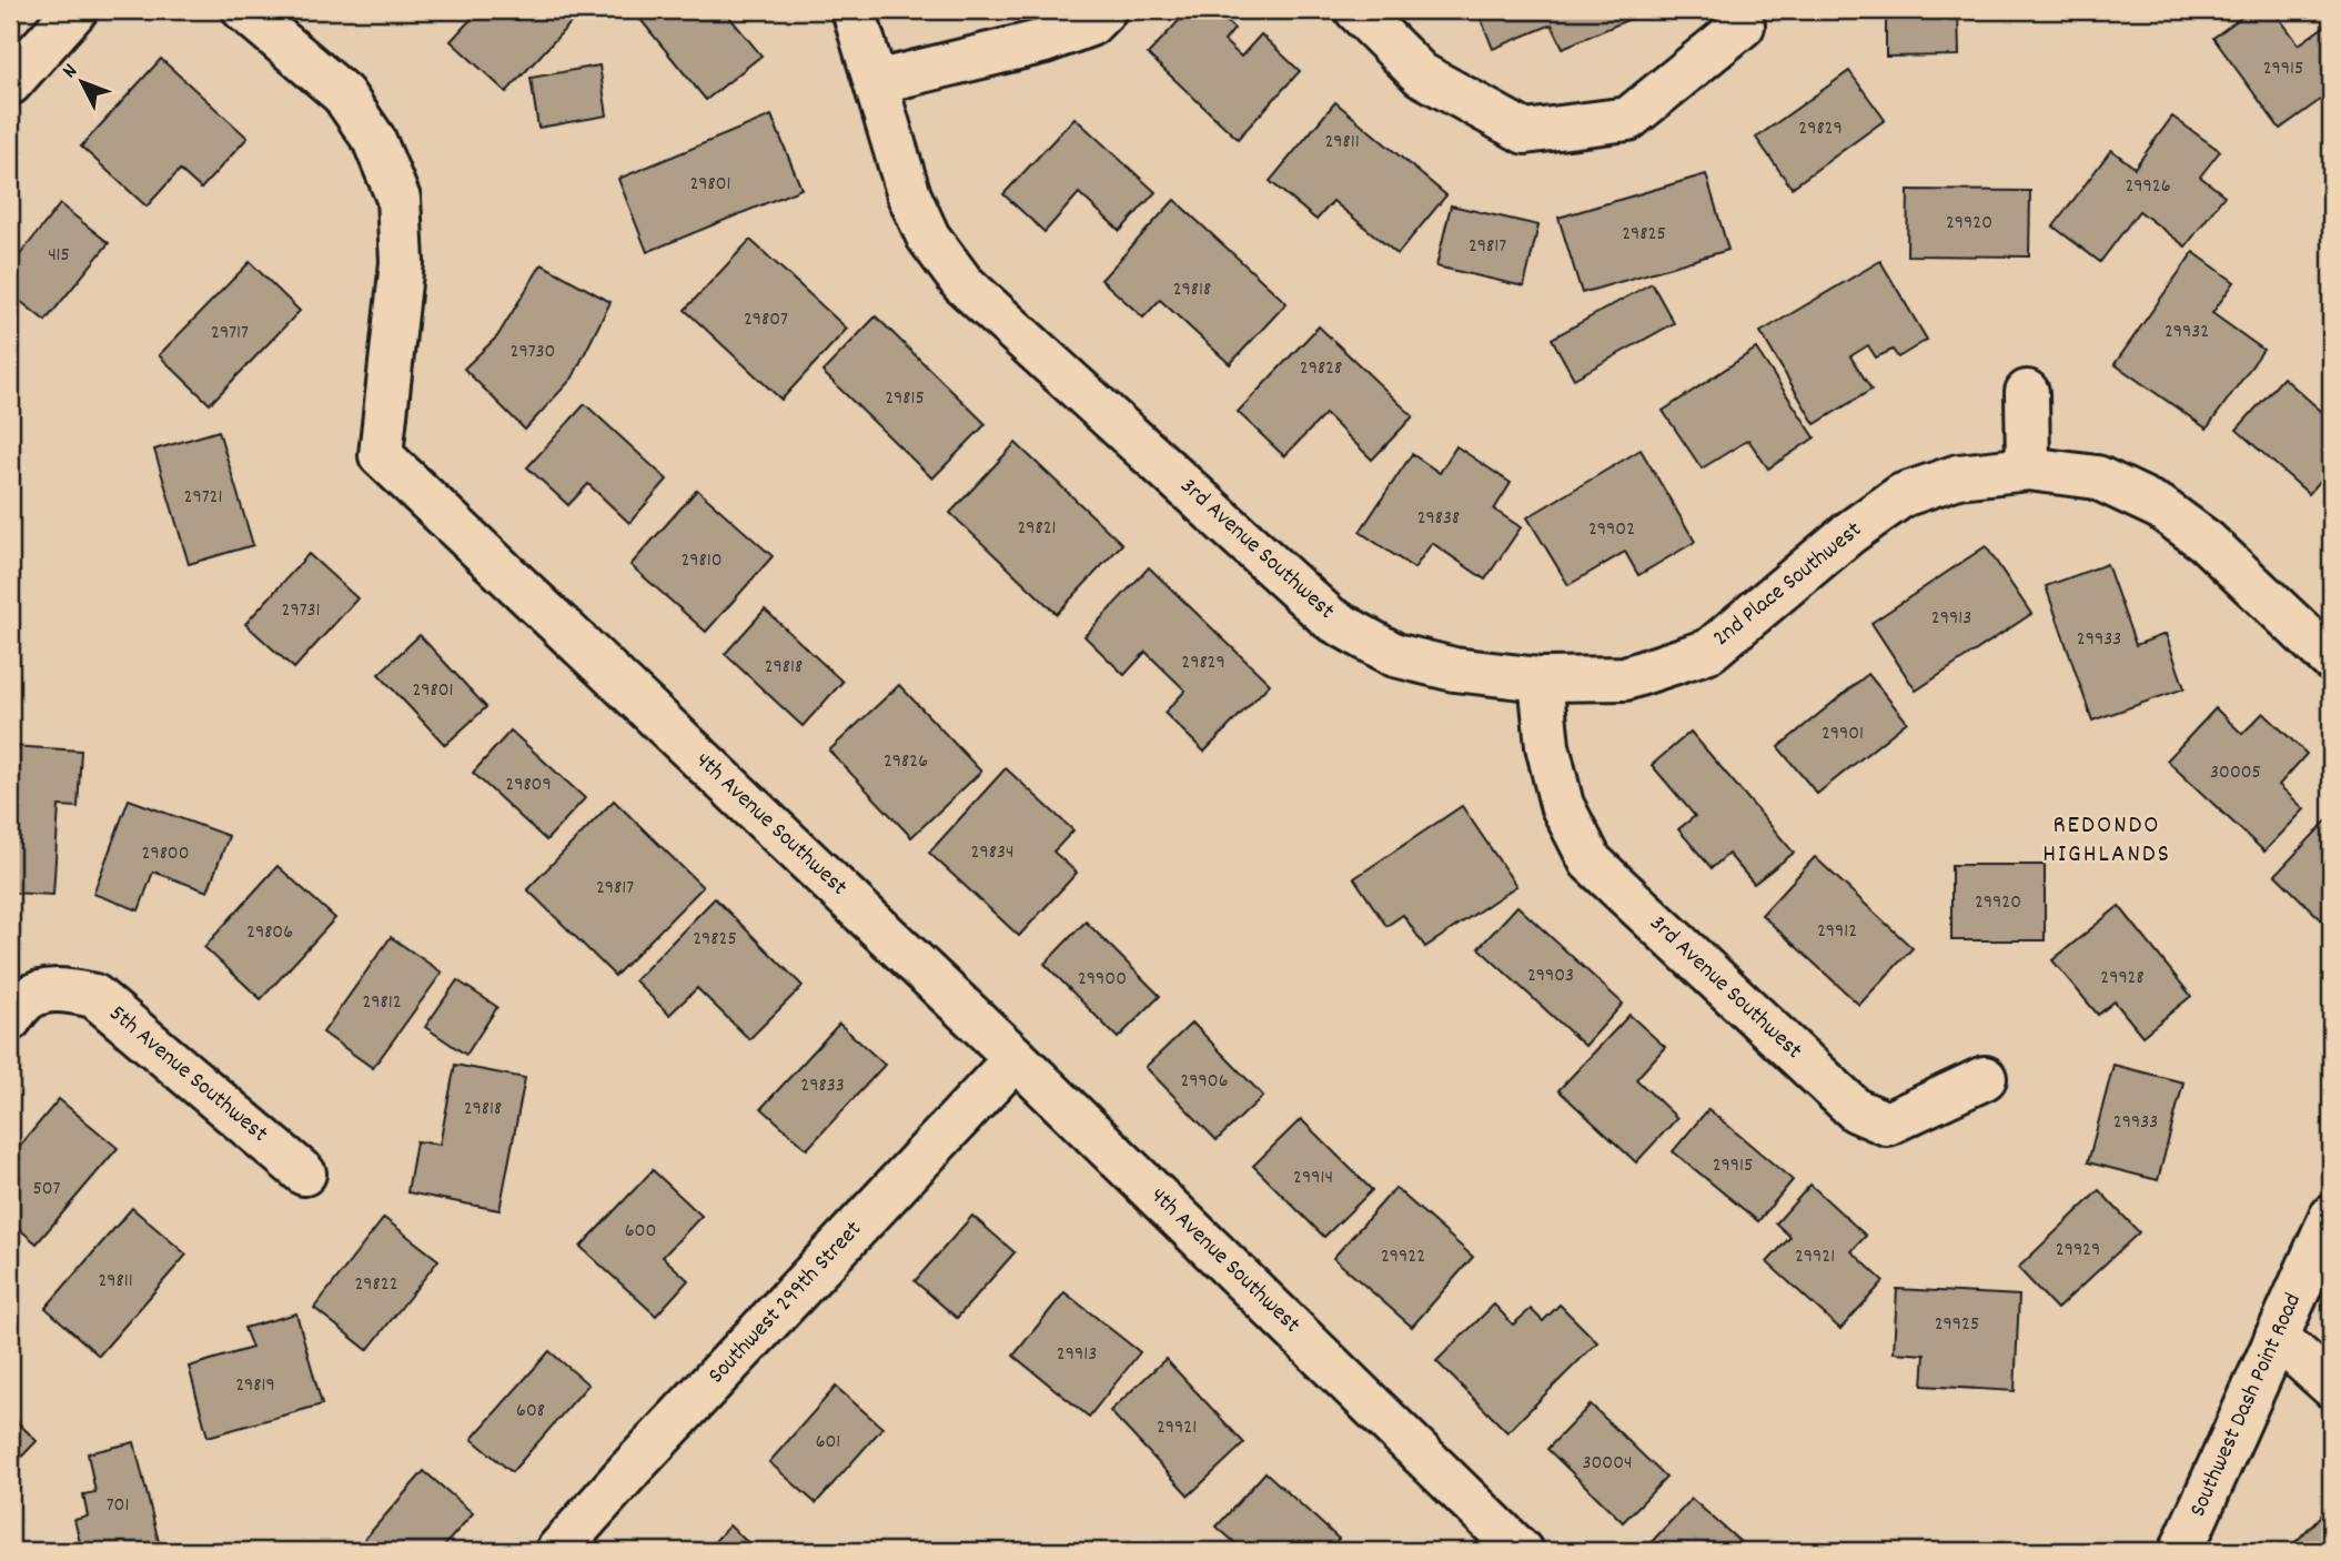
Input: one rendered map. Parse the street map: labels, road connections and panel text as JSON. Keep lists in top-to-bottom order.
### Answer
{
  "streets": {
    "street": [
      "3rd Avenue Southwest",
      "2nd Place Southwest",
      "4th Avenue Southwest",
      "5th Avenue Southwest",
      "Southwest 299th Street",
      "Southwest Dash Point Road"
    ]
  },
  "crossings": [
    ["3rd Avenue Southwest", "2nd Place Southwest"],
    ["4th Avenue Southwest", "Southwest 299th Street"]
  ],
  "districts": ["REDONDO HIGHLANDS"],
  "house_numbers": [
    "29915",
    "29829",
    "29811",
    "29801",
    "29926",
    "29920",
    "29825",
    "29817",
    "415",
    "29818",
    "29807",
    "29932",
    "29717",
    "29730",
    "29828",
    "29815",
    "29721",
    "29838",
    "29821",
    "29902",
    "29810",
    "29731",
    "29913",
    "29933",
    "29829",
    "29818",
    "29801",
    "29901",
    "29826",
    "30005",
    "29809",
    "29834",
    "29800",
    "29817",
    "29920",
    "29912",
    "29806",
    "29825",
    "29903",
    "29928",
    "29900",
    "29812",
    "29906",
    "29833",
    "29818",
    "29933",
    "29915",
    "29914",
    "507",
    "600",
    "29929",
    "29922",
    "29921",
    "29811",
    "29822",
    "29925",
    "29913",
    "29819",
    "608",
    "29921",
    "601",
    "30004",
    "701"
  ],
  "north": "top left"
}
